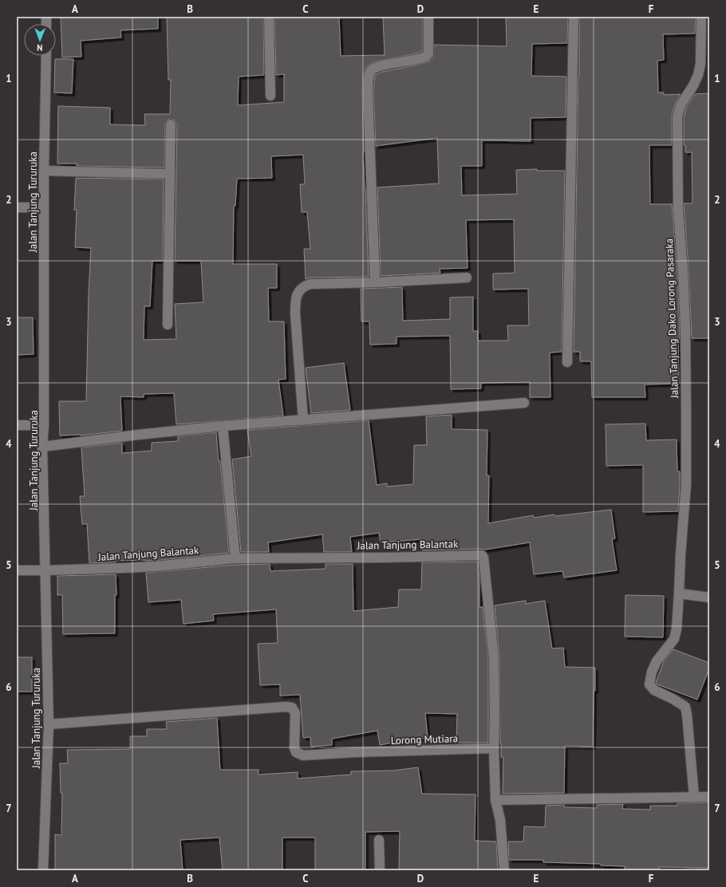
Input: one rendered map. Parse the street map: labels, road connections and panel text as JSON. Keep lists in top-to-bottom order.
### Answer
{
  "streets": {
    "street": [
      "Jalan Tanjung Tururuka",
      "Jalan Tanjung Dako Lorong Pasaraka",
      "Jalan Tanjung Balantak",
      "Lorong Mutiara"
    ]
  },
  "crossings": [
    ["Jalan Tanjung Tururuka", "Jalan Tanjung Balantak"],
    ["Jalan Tanjung Tururuka", "Lorong Mutiara"],
    ["Jalan Tanjung Balantak", "Lorong Mutiara"]
  ],
  "north": "bottom",
  "grid": {
    "columns": [
      "A",
      "B",
      "C",
      "D",
      "E",
      "F"
    ],
    "rows": [
      "1",
      "2",
      "3",
      "4",
      "5",
      "6",
      "7"
    ]
  }
}
